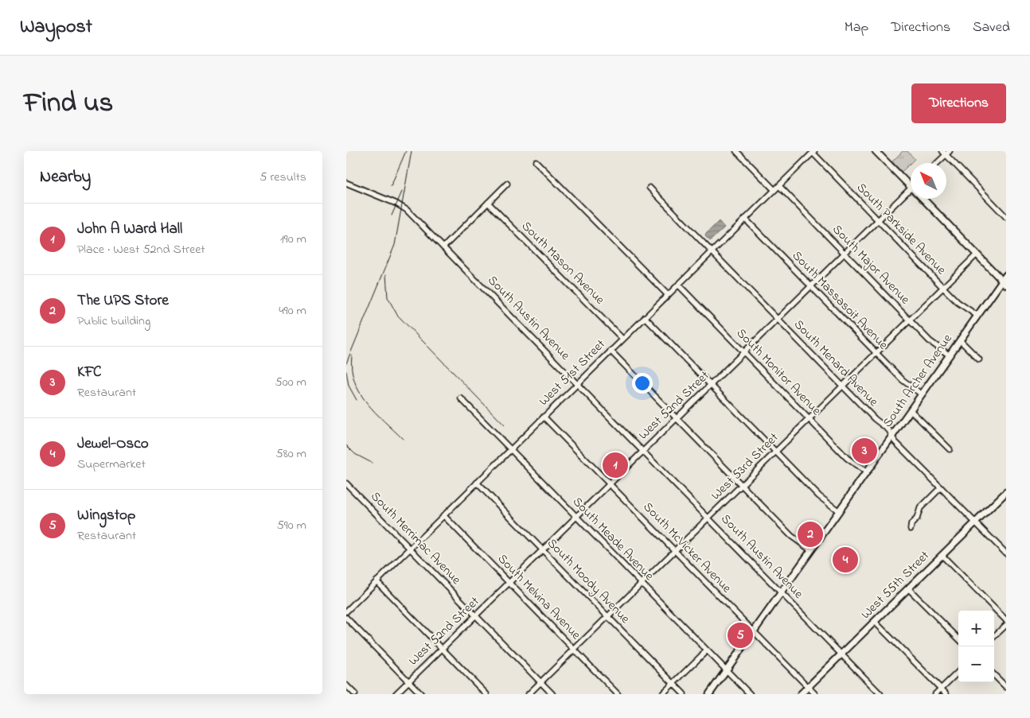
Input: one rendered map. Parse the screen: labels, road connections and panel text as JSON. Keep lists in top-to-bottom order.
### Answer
{
  "streets": {
    "main road": ["South Archer Avenue", "West 55th Street"],
    "street": [
      "South Parkside Avenue",
      "South Mason Avenue",
      "South Major Avenue",
      "South Massasoit Avenue",
      "South Austin Avenue",
      "South Menard Avenue",
      "South Monitor Avenue",
      "West 51st Street",
      "West 52nd Street",
      "West 53rd Street",
      "South Merrimac Avenue",
      "South Meade Avenue",
      "South McVicker Avenue",
      "South Moody Avenue",
      "South Melvina Avenue"
    ]
  },
  "crossings": [
    ["South Parkside Avenue", "West 51st Street"],
    ["South Parkside Avenue", "South Archer Avenue"],
    ["South Parkside Avenue", "West 52nd Street"],
    ["South Parkside Avenue", "West 53rd Street"],
    ["South Mason Avenue", "West 51st Street"],
    ["South Major Avenue", "West 51st Street"],
    ["South Major Avenue", "South Archer Avenue"],
    ["South Major Avenue", "West 52nd Street"],
    ["South Major Avenue", "West 53rd Street"],
    ["South Massasoit Avenue", "West 51st Street"],
    ["South Massasoit Avenue", "South Archer Avenue"],
    ["South Massasoit Avenue", "West 52nd Street"],
    ["South Massasoit Avenue", "West 53rd Street"],
    ["South Austin Avenue", "West 51st Street"],
    ["South Austin Avenue", "South Archer Avenue"],
    ["South Austin Avenue", "West 52nd Street"],
    ["South Austin Avenue", "West 53rd Street"],
    ["South Austin Avenue", "West 55th Street"],
    ["South Menard Avenue", "West 51st Street"],
    ["South Menard Avenue", "South Archer Avenue"],
    ["South Menard Avenue", "West 52nd Street"],
    ["South Menard Avenue", "West 53rd Street"],
    ["South Menard Avenue", "West 55th Street"],
    ["South Monitor Avenue", "West 51st Street"],
    ["South Monitor Avenue", "South Archer Avenue"],
    ["South Monitor Avenue", "West 52nd Street"],
    ["South Monitor Avenue", "West 53rd Street"],
    ["West 51st Street", "South Merrimac Avenue"],
    ["West 51st Street", "South Meade Avenue"],
    ["West 51st Street", "South McVicker Avenue"],
    ["West 51st Street", "South Moody Avenue"],
    ["West 51st Street", "South Melvina Avenue"],
    ["South Archer Avenue", "South Meade Avenue"],
    ["South Archer Avenue", "South McVicker Avenue"],
    ["West 52nd Street", "South Merrimac Avenue"],
    ["West 52nd Street", "South Meade Avenue"],
    ["West 52nd Street", "South McVicker Avenue"],
    ["West 52nd Street", "South Moody Avenue"],
    ["West 52nd Street", "South Melvina Avenue"],
    ["West 53rd Street", "South Merrimac Avenue"],
    ["West 53rd Street", "South Meade Avenue"],
    ["West 53rd Street", "South McVicker Avenue"],
    ["West 53rd Street", "South Moody Avenue"],
    ["West 53rd Street", "South Melvina Avenue"],
    ["South McVicker Avenue", "West 55th Street"]
  ],
  "north": "top left",
  "page": {
    "header": "Waypost",
    "nav": ["Map", "Directions", "Saved"],
    "title": "Find us",
    "buttons": "Directions",
    "heading": ["Nearby", "5 results"],
    "list": [
      {
        "mark": "1",
        "name": "John A Ward Hall",
        "note": "Place · West 52nd Street",
        "value": "190 m"
      },
      {
        "mark": "2",
        "name": "The UPS Store",
        "note": "Public building",
        "value": "490 m"
      },
      {
        "mark": "3",
        "name": "KFC",
        "note": "Restaurant",
        "value": "500 m"
      },
      {
        "mark": "4",
        "name": "Jewel-Osco",
        "note": "Supermarket",
        "value": "580 m"
      },
      {
        "mark": "5",
        "name": "Wingstop",
        "note": "Restaurant",
        "value": "590 m"
      }
    ],
    "pins": [
      "3",
      "1",
      "2",
      "4",
      "5"
    ],
    "map_buttons": ["+", "−"]
  }
}
